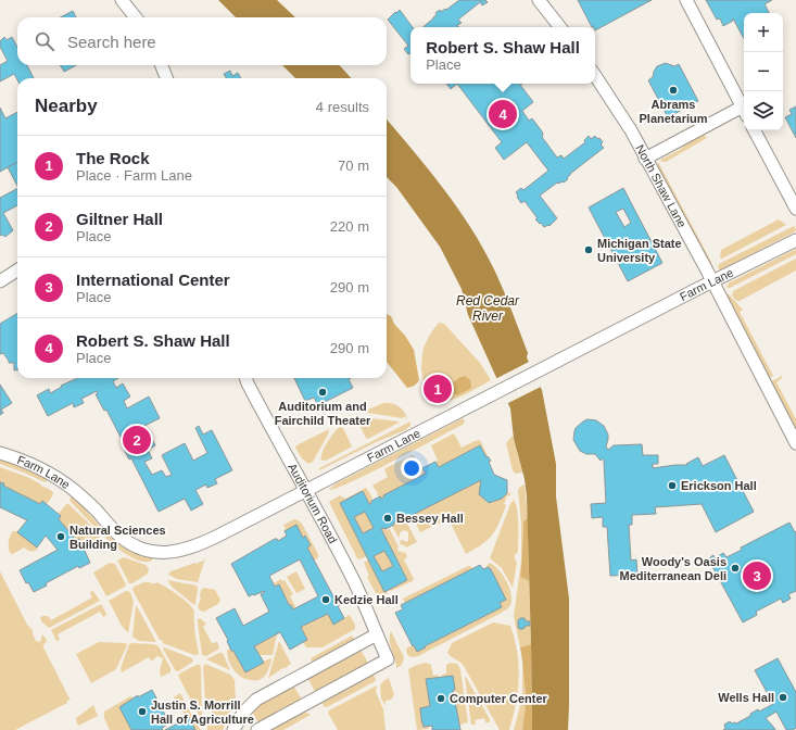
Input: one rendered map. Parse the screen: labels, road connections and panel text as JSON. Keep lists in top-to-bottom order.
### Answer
{
  "streets": {
    "street": ["North Shaw Lane", "Farm Lane", "Auditorium Road"]
  },
  "crossings": [
    ["North Shaw Lane", "Farm Lane"],
    ["Farm Lane", "Auditorium Road"]
  ],
  "water": ["Red Cedar River"],
  "places": [
    "Abrams Planetarium",
    "Michigan State University",
    "Auditorium and Fairchild Theater",
    "Erickson Hall",
    "Bessey Hall",
    "Natural Sciences Building",
    "Woody's Oasis Mediterranean Deli",
    "Kedzie Hall",
    "Wells Hall",
    "Computer Center",
    "Justin S. Morrill Hall of Agriculture"
  ],
  "page": {
    "map_buttons": ["+", "−"],
    "search": "Search here",
    "popup": ["Robert S. Shaw Hall", "Place"],
    "heading": ["Nearby", "4 results"],
    "pins": [
      "4",
      "1",
      "2",
      "3"
    ],
    "list": [
      {
        "mark": "1",
        "name": "The Rock",
        "note": "Place · Farm Lane",
        "value": "70 m"
      },
      {
        "mark": "2",
        "name": "Giltner Hall",
        "note": "Place",
        "value": "220 m"
      },
      {
        "mark": "3",
        "name": "International Center",
        "note": "Place",
        "value": "290 m"
      },
      {
        "mark": "4",
        "name": "Robert S. Shaw Hall",
        "note": "Place",
        "value": "290 m"
      }
    ]
  }
}
